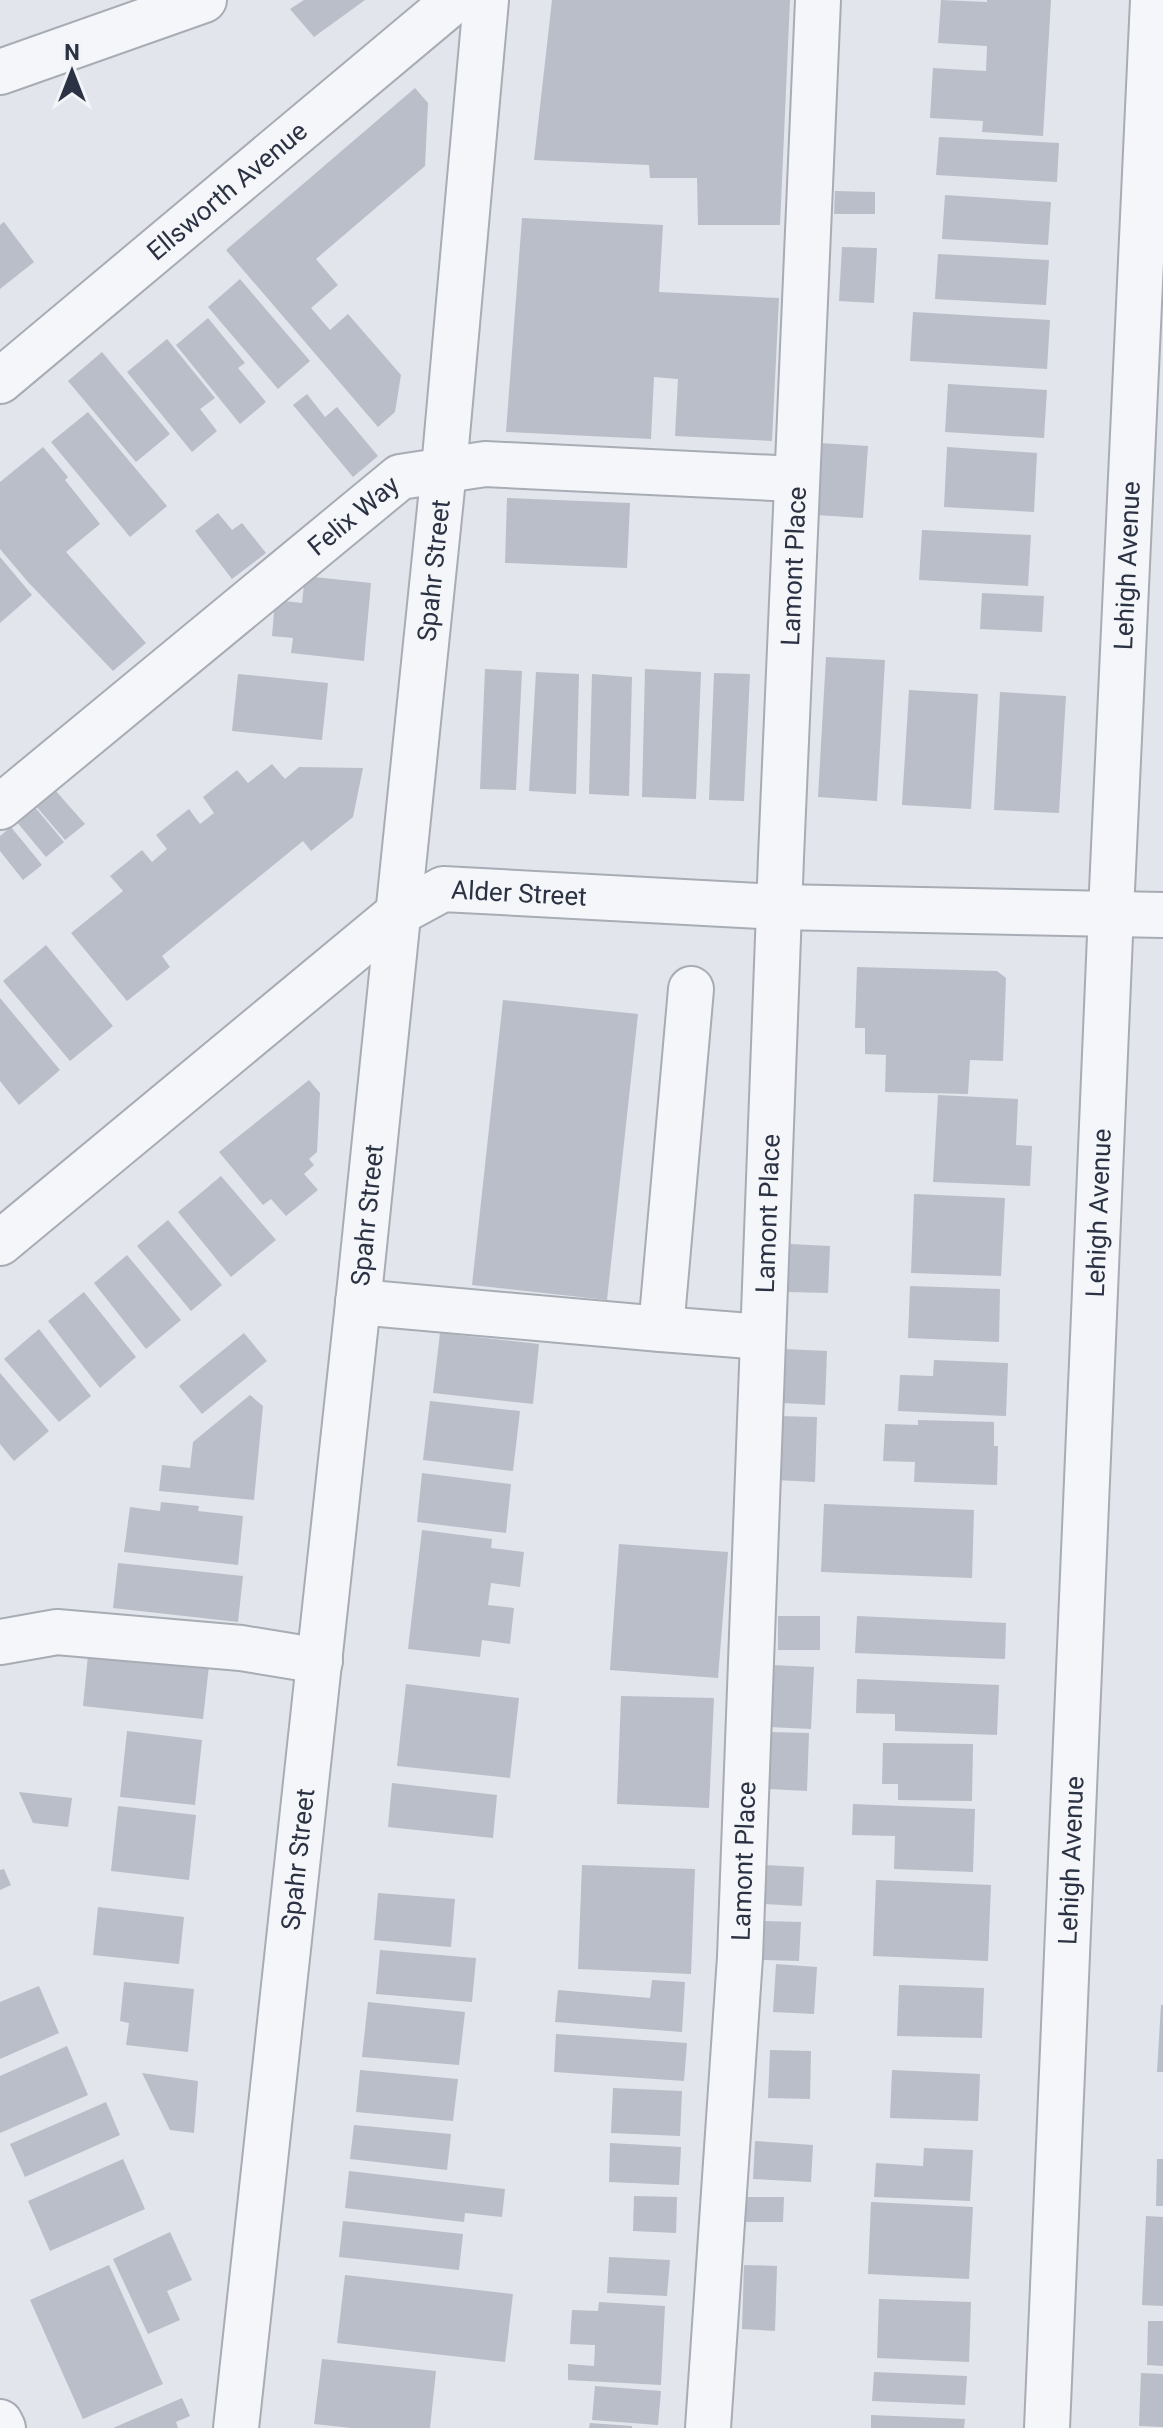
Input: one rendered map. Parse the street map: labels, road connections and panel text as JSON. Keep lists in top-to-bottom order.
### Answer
{
  "streets": {
    "street": [
      "Ellsworth Avenue",
      "Felix Way",
      "Lamont Place",
      "Lehigh Avenue",
      "Spahr Street",
      "Alder Street"
    ]
  },
  "crossings": [
    ["Felix Way", "Lamont Place"],
    ["Felix Way", "Spahr Street"],
    ["Lamont Place", "Alder Street"],
    ["Lehigh Avenue", "Alder Street"],
    ["Spahr Street", "Alder Street"]
  ],
  "north": "top"
}
